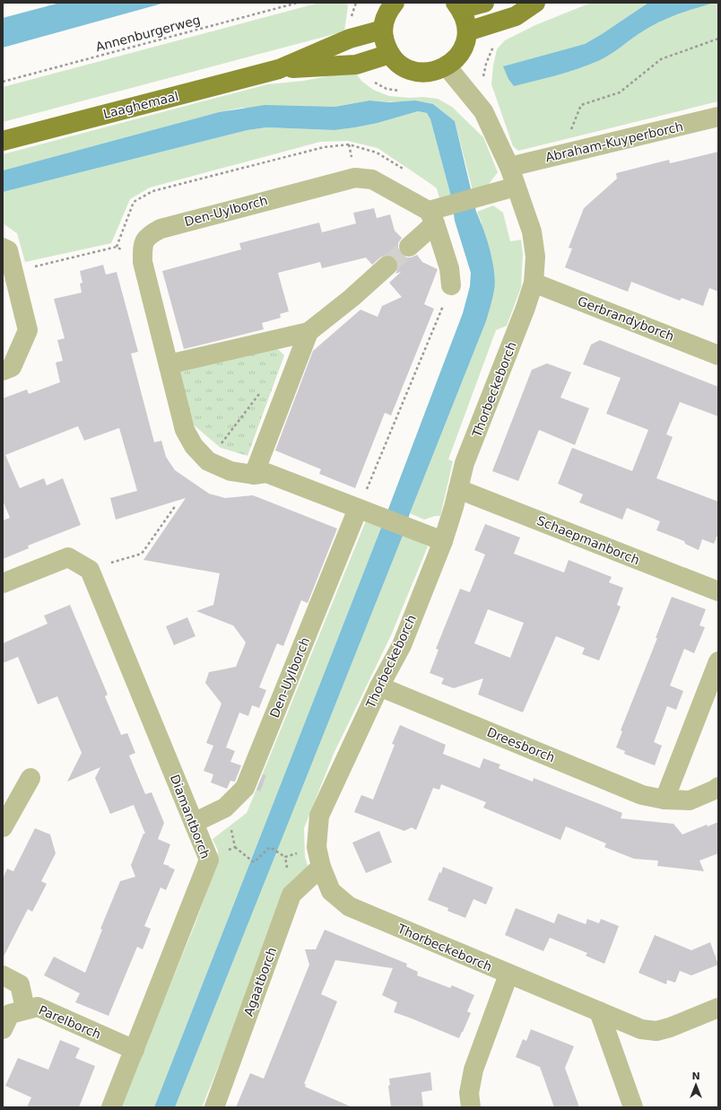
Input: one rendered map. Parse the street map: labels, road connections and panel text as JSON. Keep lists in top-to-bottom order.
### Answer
{
  "streets": {
    "main road": ["Laaghemaal"],
    "street": [
      "Abraham-Kuyperborch",
      "Den-Uylborch",
      "Gerbrandyborch",
      "Thorbeckeborch",
      "Schaepmanborch",
      "Dreesborch",
      "Diamantborch",
      "Agaatborch",
      "Parelborch"
    ],
    "path": ["Annenburgerweg"]
  },
  "crossings": [
    ["Abraham-Kuyperborch", "Thorbeckeborch"],
    ["Den-Uylborch", "Thorbeckeborch"],
    ["Den-Uylborch", "Diamantborch"],
    ["Gerbrandyborch", "Thorbeckeborch"],
    ["Thorbeckeborch", "Schaepmanborch"],
    ["Thorbeckeborch", "Dreesborch"],
    ["Thorbeckeborch", "Agaatborch"],
    ["Diamantborch", "Parelborch"]
  ],
  "north": "top"
}
